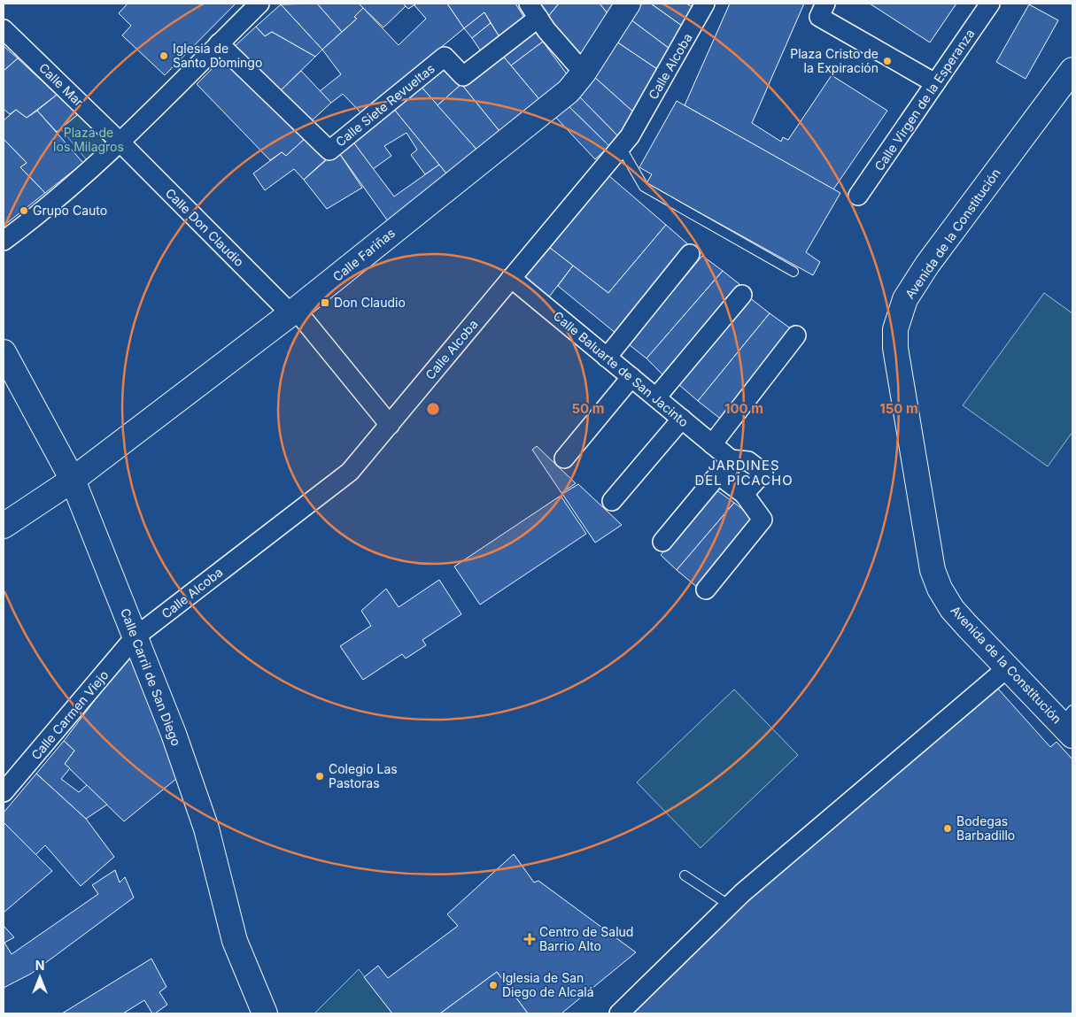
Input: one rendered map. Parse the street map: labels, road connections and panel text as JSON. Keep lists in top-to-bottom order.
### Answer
{
  "streets": {
    "street": [
      "Calle Alcoba",
      "Calle Mar",
      "Calle Virgen de la Esperanza",
      "Calle Siete Revueltas",
      "Calle Don Claudio",
      "Avenida de la Constitución",
      "Calle Fariñas",
      "Calle Baluarte de San Jacinto",
      "Calle Carril de San Diego",
      "Calle Carmen Viejo"
    ]
  },
  "crossings": [
    ["Calle Alcoba", "Calle Don Claudio"],
    ["Calle Alcoba", "Calle Baluarte de San Jacinto"],
    ["Calle Alcoba", "Calle Carril de San Diego"],
    ["Calle Alcoba", "Calle Carmen Viejo"],
    ["Calle Mar", "Calle Don Claudio"],
    ["Calle Don Claudio", "Calle Fariñas"],
    ["Calle Fariñas", "Calle Carril de San Diego"],
    ["Calle Carril de San Diego", "Calle Carmen Viejo"]
  ],
  "districts": ["JARDINES DEL PICACHO"],
  "parks": ["Plaza de los Milagros"],
  "places": {
    "other": [
      "Iglesia de Santo Domingo",
      "Plaza Cristo de la Expiración",
      "Grupo Cauto",
      "Colegio Las Pastoras",
      "Bodegas Barbadillo",
      "Iglesia de San Diego de Alcalá"
    ],
    "transit": ["Don Claudio"],
    "health": ["Centro de Salud Barrio Alto"]
  },
  "north": "top",
  "rings": ["50 m", "100 m", "150 m"]
}
